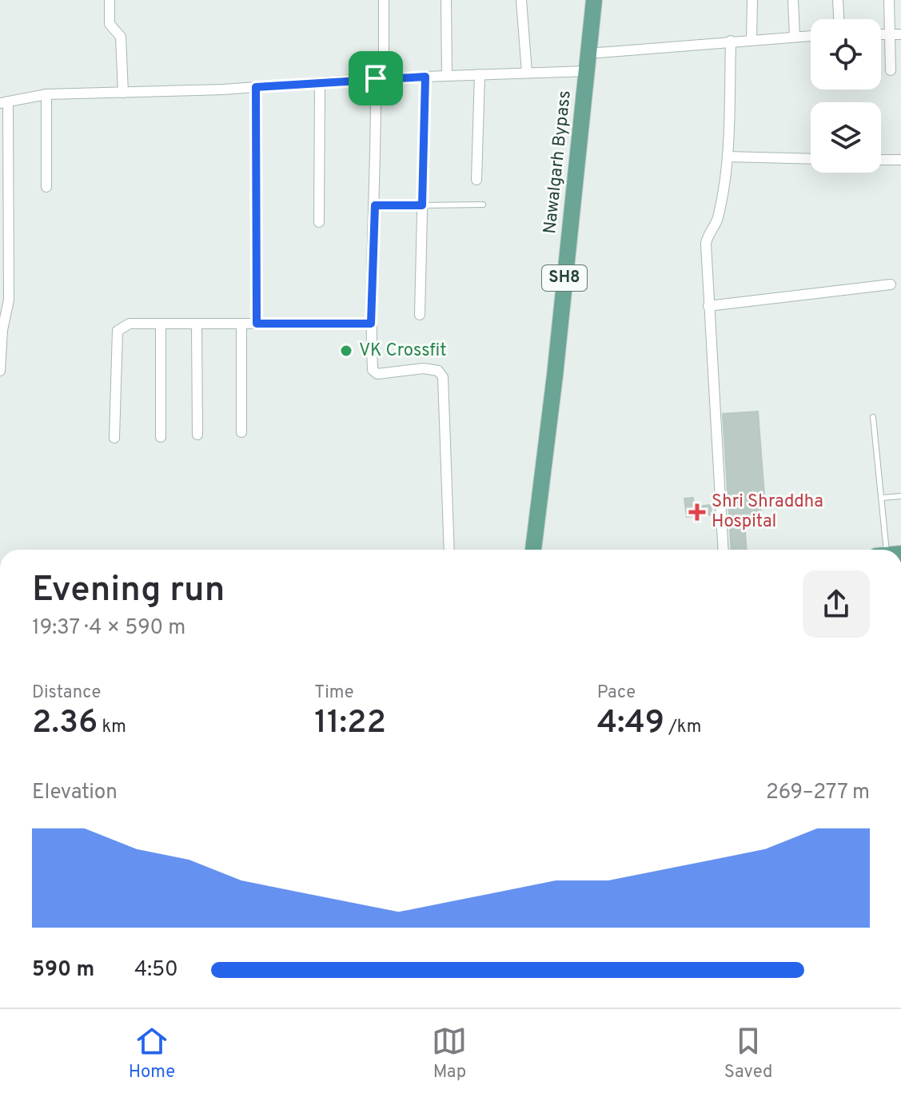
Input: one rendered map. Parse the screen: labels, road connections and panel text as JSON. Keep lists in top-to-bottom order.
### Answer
{
  "streets": {
    "main road": ["Nawalgarh Bypass", "SH8"]
  },
  "places": {
    "other": ["VK Crossfit"],
    "health": ["Shri Shraddha Hospital"]
  },
  "page": {
    "heading": ["Evening run", "19:37 · 4 × 590 m"],
    "stats": [
      ["Distance", "2.36 km"],
      ["Time", "11:22"],
      ["Pace", "4:49 /km"]
    ],
    "chart": ["Elevation", "269–277 m"],
    "list": [
      {
        "name": "590 m",
        "note": "4:50"
      }
    ],
    "tabs": ["Home", "Map", "Saved"]
  }
}
